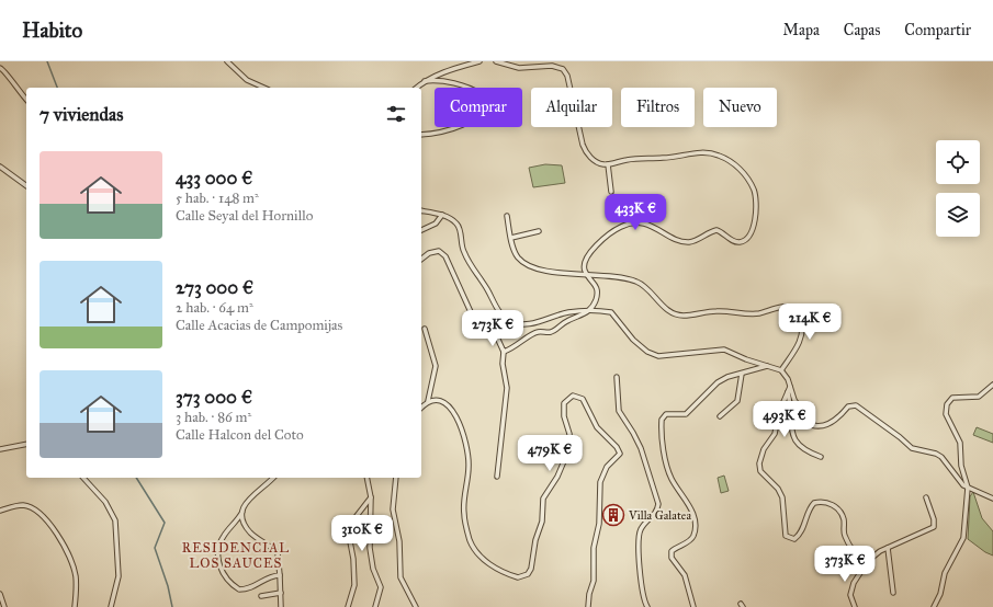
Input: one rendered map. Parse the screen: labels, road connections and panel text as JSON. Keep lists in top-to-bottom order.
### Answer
{
  "districts": ["RESIDENCIAL LOS SAUCES"],
  "places": {
    "building": ["Villa Galatea"]
  },
  "page": {
    "header": "Habito",
    "nav": ["Mapa", "Capas", "Compartir"],
    "chip": [
      "Comprar",
      "Alquilar",
      "Filtros",
      "Nuevo"
    ],
    "heading": "7 viviendas",
    "list": [
      {
        "name": "433 000 €",
        "note": "5 hab. · 148 m² · Calle Seyal del Hornillo"
      },
      {
        "name": "273 000 €",
        "note": "2 hab. · 64 m² · Calle Acacias de Campomijas"
      },
      {
        "name": "373 000 €",
        "note": "3 hab. · 86 m² · Calle Halcon del Coto"
      }
    ],
    "price": [
      "433K €",
      "214K €",
      "273K €",
      "493K €",
      "479K €",
      "310K €",
      "373K €"
    ]
  }
}
